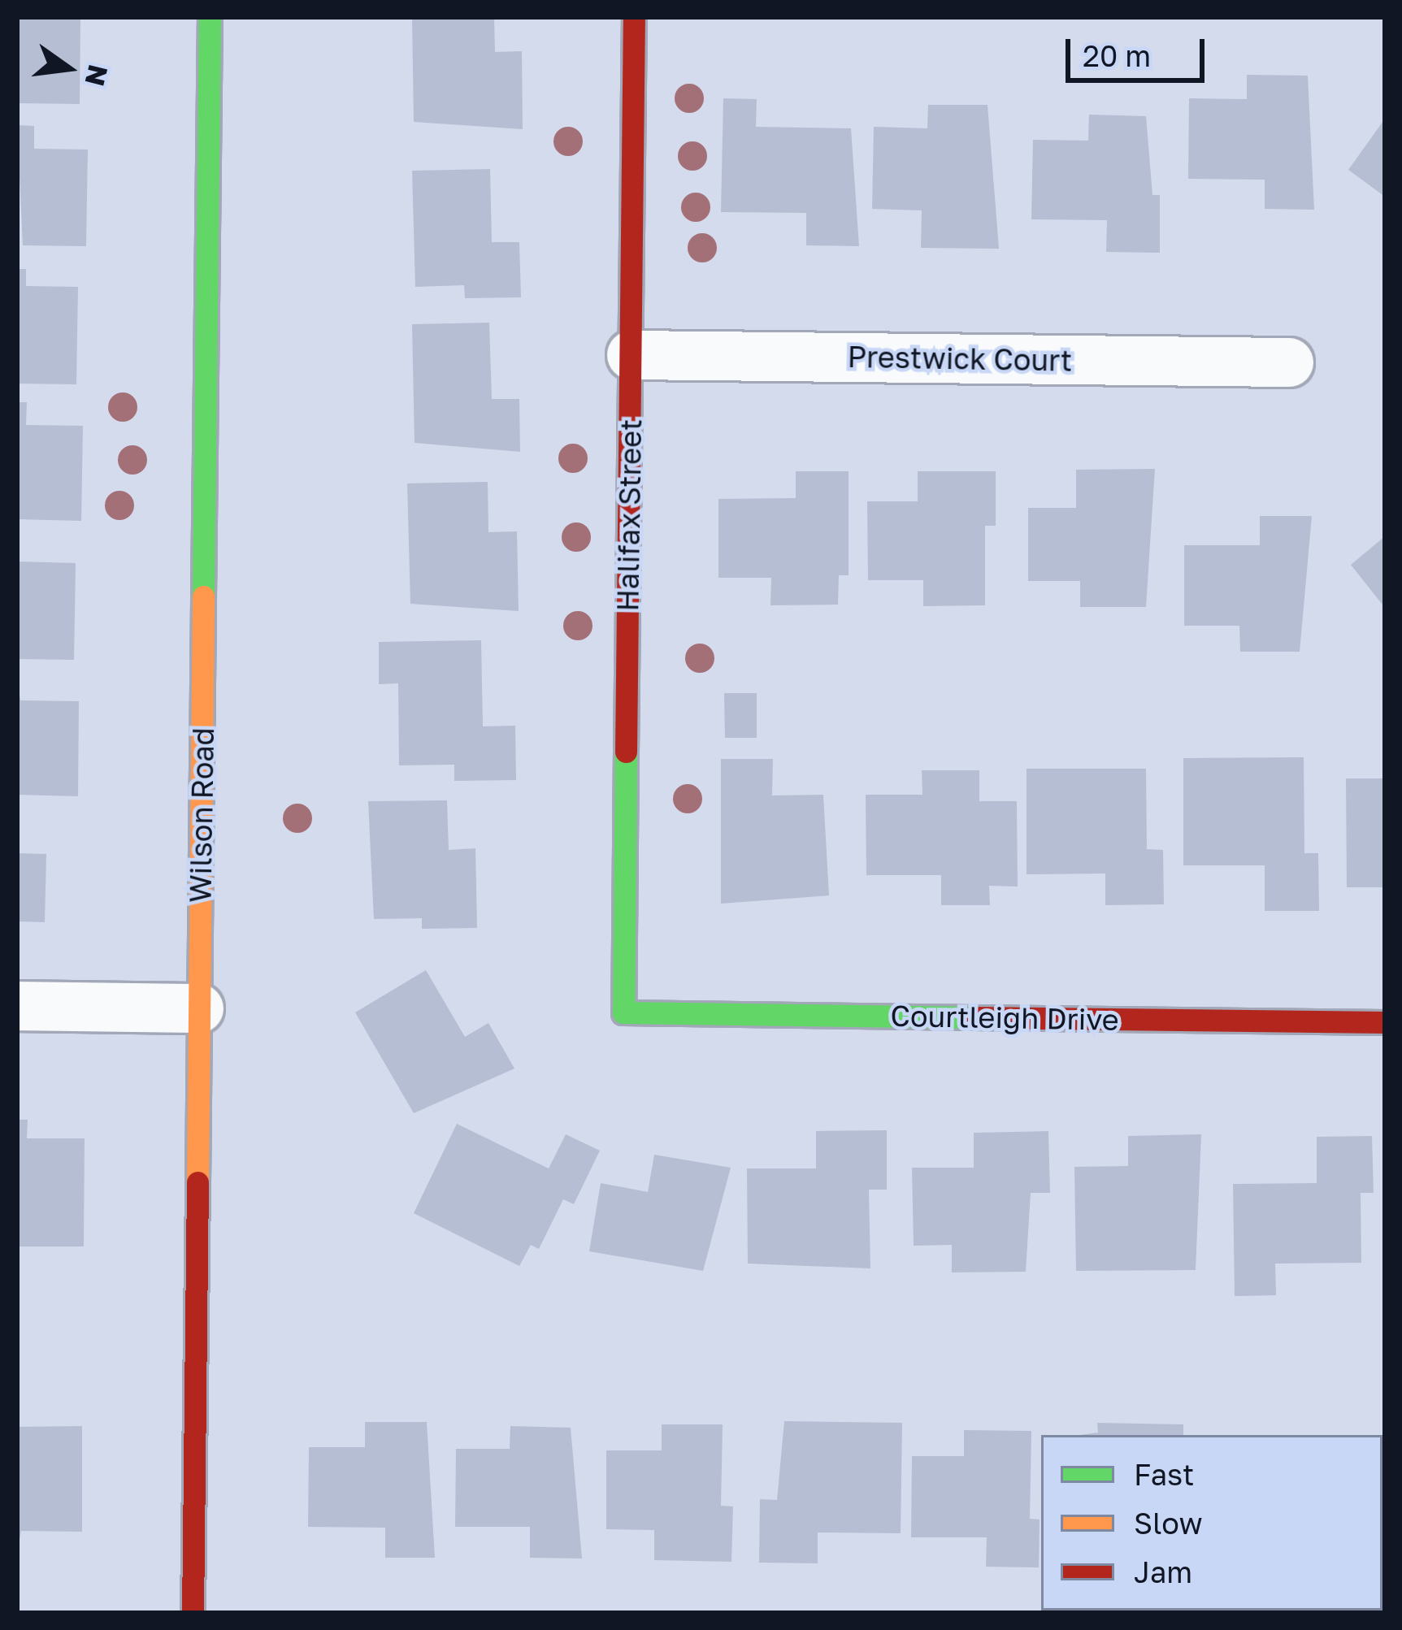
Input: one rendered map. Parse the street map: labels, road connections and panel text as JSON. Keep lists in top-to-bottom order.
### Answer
{
  "streets": {
    "street": [
      "Prestwick Court",
      "Halifax Street",
      "Wilson Road",
      "Courtleigh Drive"
    ]
  },
  "crossings": [
    ["Prestwick Court", "Halifax Street"],
    ["Halifax Street", "Courtleigh Drive"]
  ],
  "legend": ["Fast", "Slow", "Jam"],
  "scale_bar": "20 m",
  "north": "right"
}
